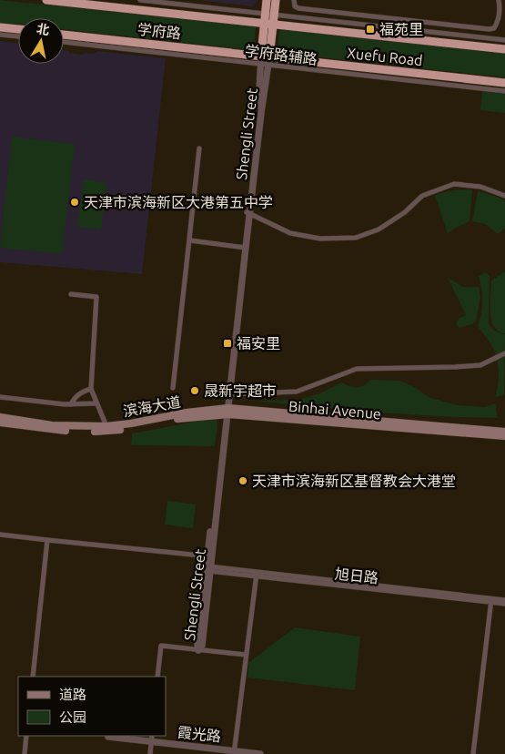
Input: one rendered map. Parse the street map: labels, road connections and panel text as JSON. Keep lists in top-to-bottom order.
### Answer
{
  "streets": {
    "highway": ["学府路", "Xuefu Road"],
    "main road": ["滨海大道", "Binhai Avenue"],
    "street": [
      "学府路辅路",
      "Shengli Street",
      "旭日路",
      "霞光路"
    ]
  },
  "crossings": [
    ["学府路", "学府路辅路"],
    ["学府路", "Xuefu Road"],
    ["学府路", "Shengli Street"],
    ["学府路辅路", "Xuefu Road"],
    ["学府路辅路", "Shengli Street"],
    ["Xuefu Road", "Shengli Street"],
    ["Shengli Street", "滨海大道"],
    ["Shengli Street", "Binhai Avenue"],
    ["Shengli Street", "旭日路"],
    ["滨海大道", "Binhai Avenue"]
  ],
  "places": {
    "transit": ["福苑里", "福安里"],
    "other": ["天津市滨海新区大港第五中学", "晟新宇超市", "天津市滨海新区基督教会大港堂"]
  },
  "legend": ["道路", "公园"],
  "north": "top"
}
